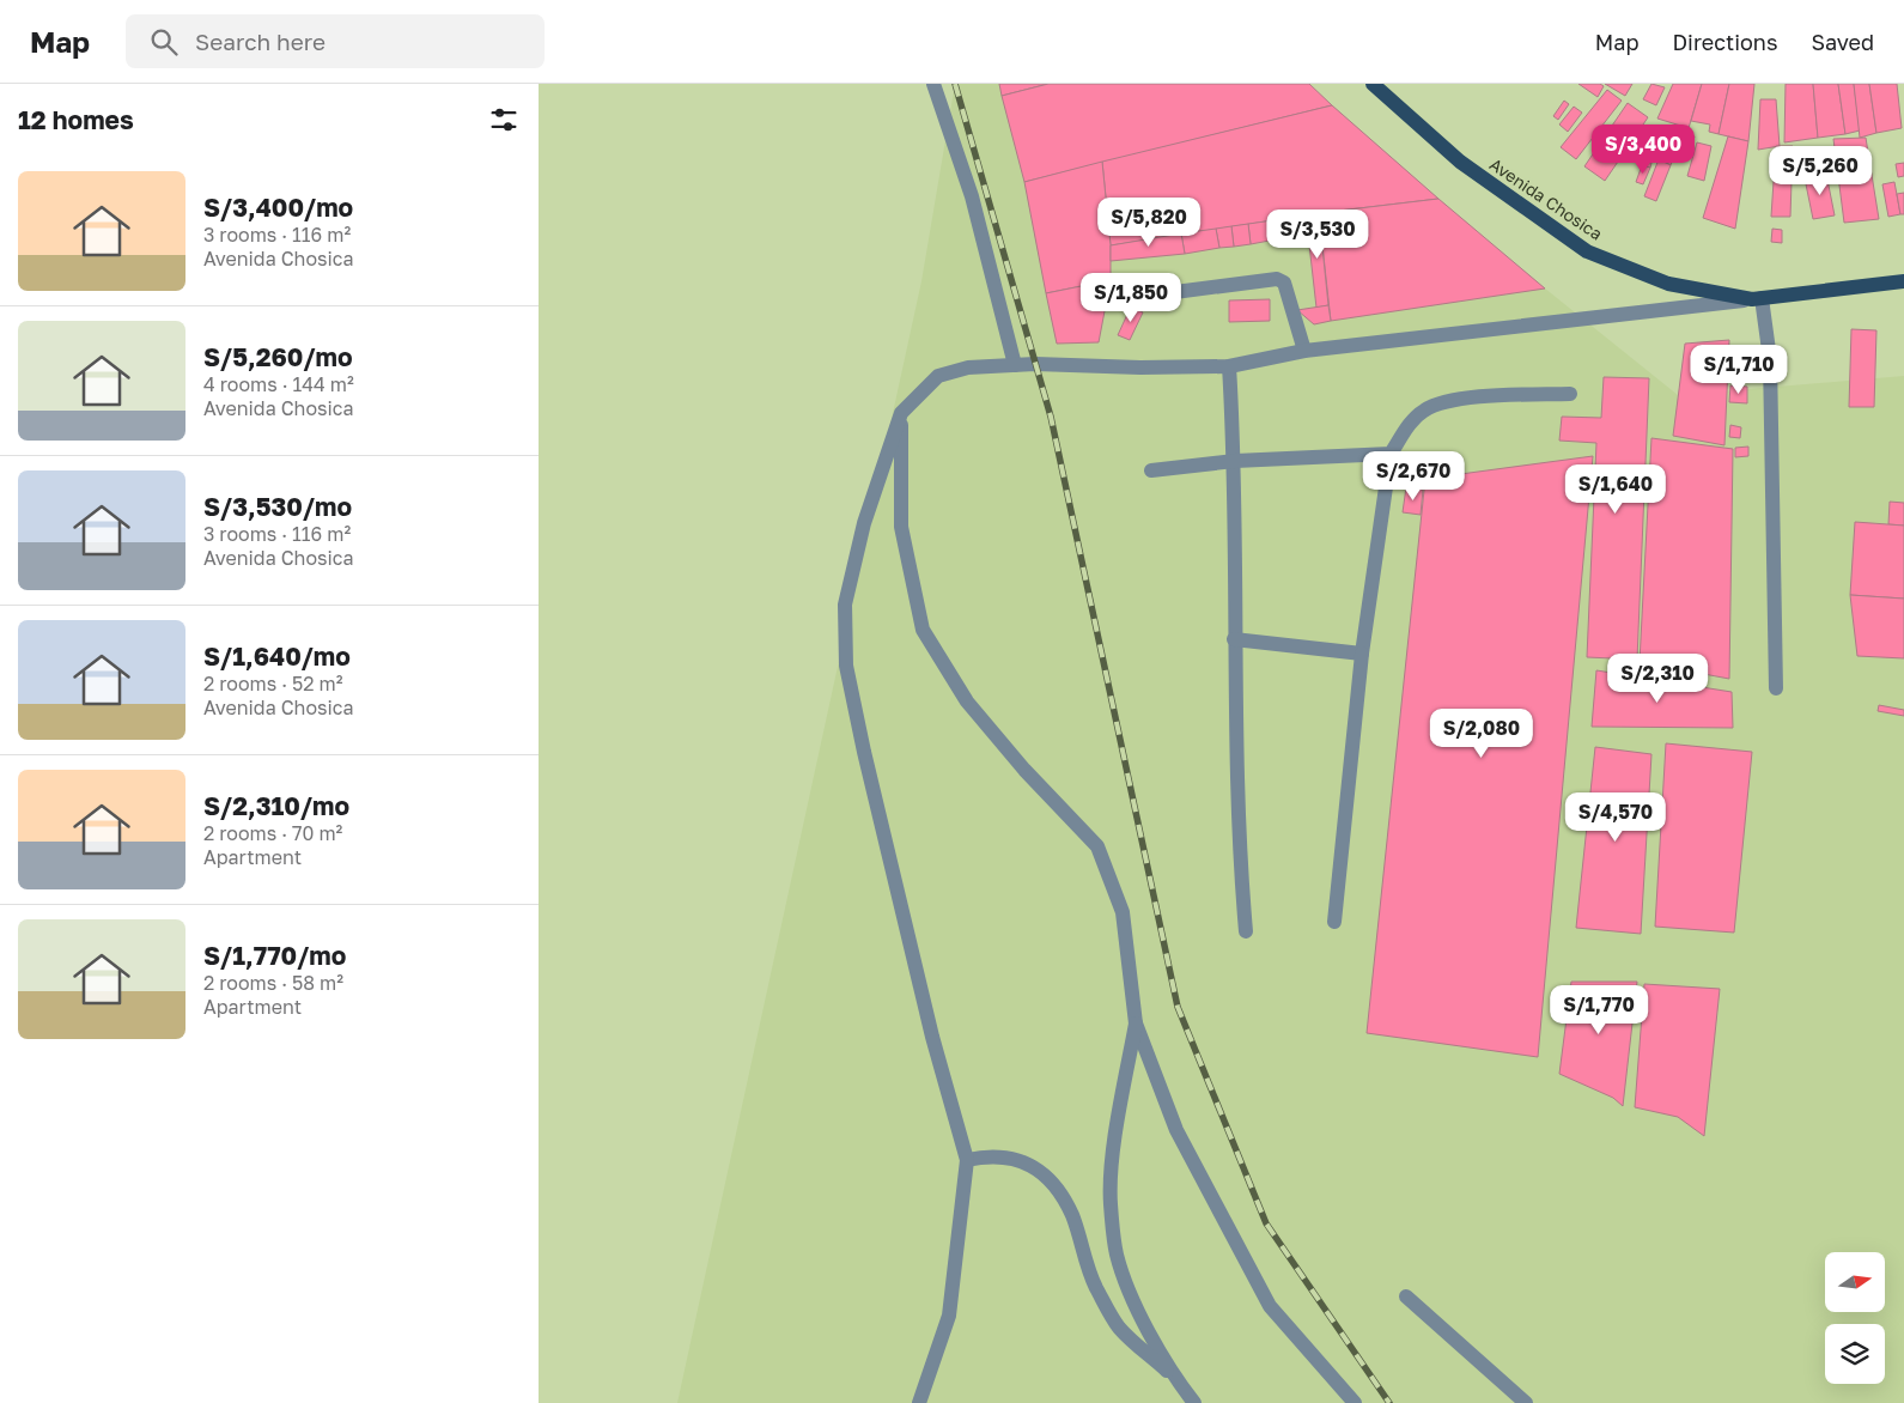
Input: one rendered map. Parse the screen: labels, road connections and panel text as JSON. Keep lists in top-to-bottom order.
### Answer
{
  "streets": {
    "main road": ["Avenida Chosica"]
  },
  "north": "right",
  "page": {
    "header": "Map",
    "search": "Search here",
    "nav": ["Map", "Directions", "Saved"],
    "heading": "12 homes",
    "price": [
      "S/3,400",
      "S/5,260",
      "S/5,820",
      "S/3,530",
      "S/1,850",
      "S/1,710",
      "S/2,670",
      "S/1,640",
      "S/2,310",
      "S/2,080",
      "S/4,570",
      "S/1,770"
    ],
    "list": [
      {
        "name": "S/3,400/mo",
        "note": "3 rooms · 116 m² · Avenida Chosica"
      },
      {
        "name": "S/5,260/mo",
        "note": "4 rooms · 144 m² · Avenida Chosica"
      },
      {
        "name": "S/3,530/mo",
        "note": "3 rooms · 116 m² · Avenida Chosica"
      },
      {
        "name": "S/1,640/mo",
        "note": "2 rooms · 52 m² · Avenida Chosica"
      },
      {
        "name": "S/2,310/mo",
        "note": "2 rooms · 70 m² · Apartment"
      },
      {
        "name": "S/1,770/mo",
        "note": "2 rooms · 58 m² · Apartment"
      }
    ]
  }
}
